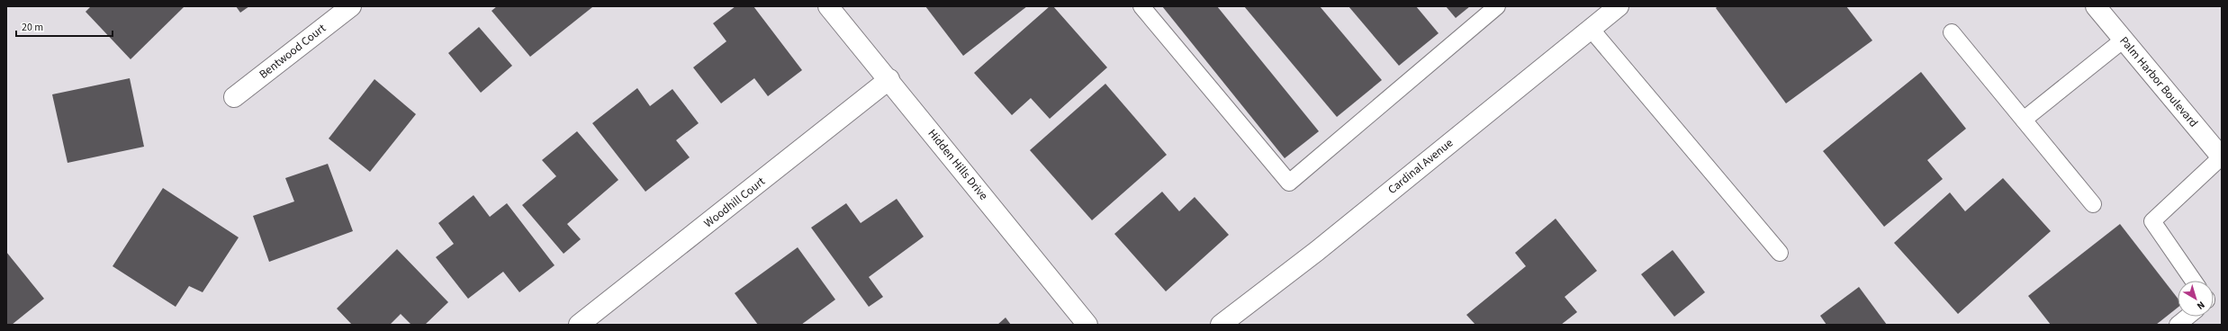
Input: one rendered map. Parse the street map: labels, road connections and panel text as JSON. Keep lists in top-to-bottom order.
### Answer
{
  "streets": {
    "street": [
      "Bentwood Court",
      "Palm Harbor Boulevard",
      "Hidden Hills Drive",
      "Cardinal Avenue",
      "Woodhill Court"
    ]
  },
  "crossings": [
    ["Hidden Hills Drive", "Woodhill Court"]
  ],
  "scale_bar": "20 m",
  "north": "bottom right"
}
